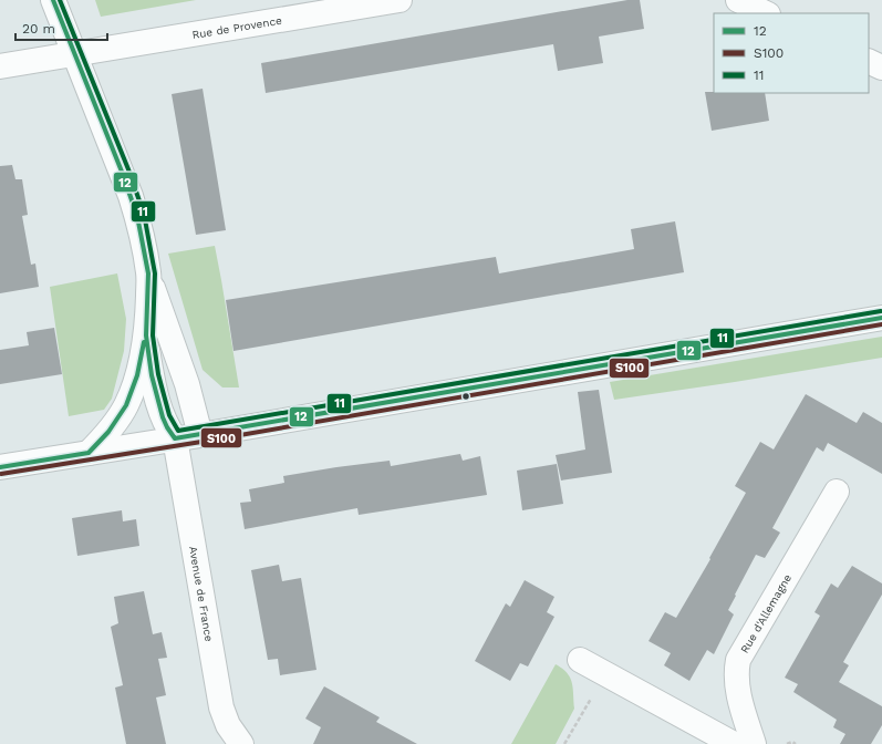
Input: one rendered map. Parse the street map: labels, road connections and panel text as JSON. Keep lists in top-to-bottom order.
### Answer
{
  "streets": {
    "street": ["Rue de Provence", "Avenue de France", "Rue d'Allemagne"]
  },
  "lines": ["transit line 12", "transit line 11", "transit line S100"],
  "legend": ["12", "S100", "11"],
  "scale_bar": "20 m"
}
